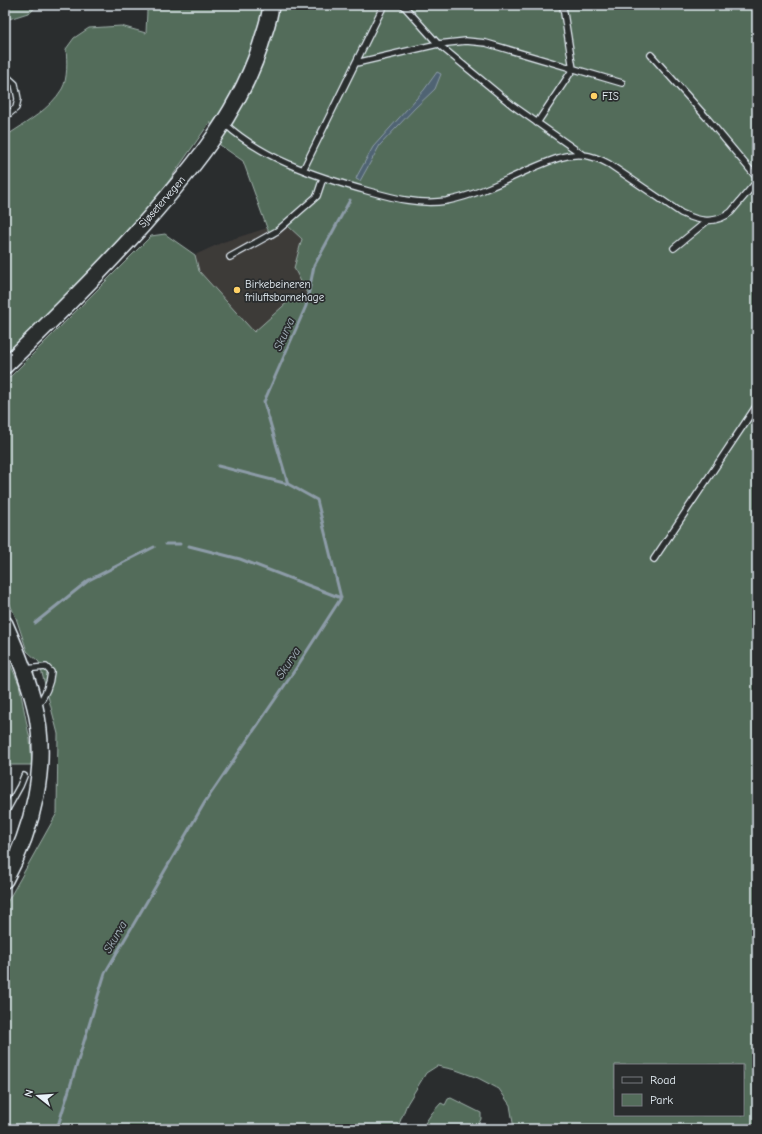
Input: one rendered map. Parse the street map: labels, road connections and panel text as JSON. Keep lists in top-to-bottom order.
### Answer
{
  "streets": {
    "street": ["Sjøsetervegen"]
  },
  "water": ["Skurva"],
  "places": ["FIS", "Birkebeineren friluftsbarnehage"],
  "legend": ["Road", "Park"],
  "north": "left"
}
